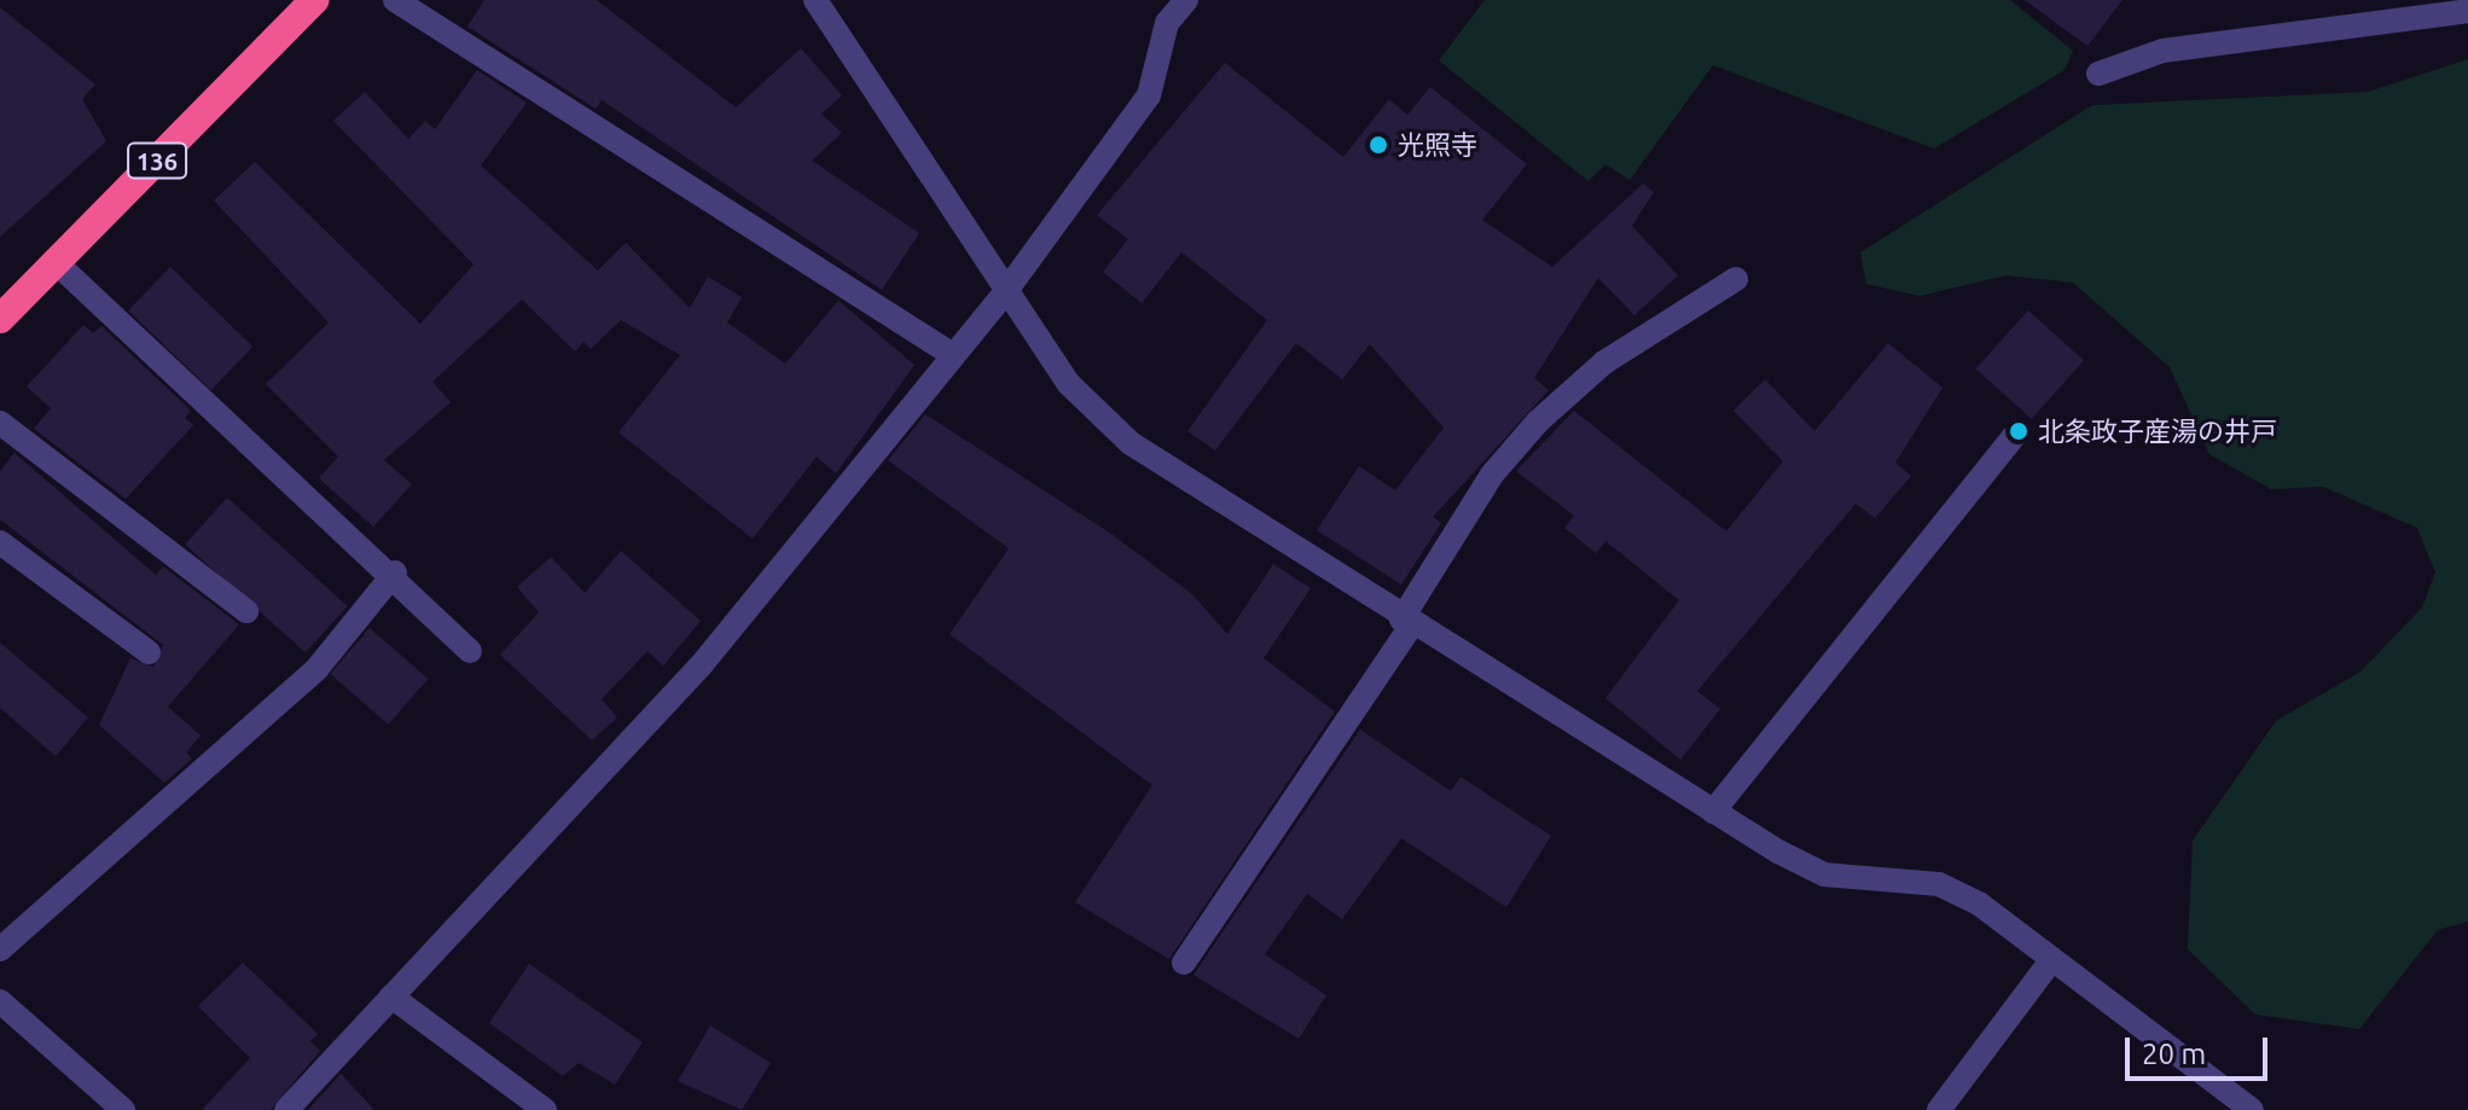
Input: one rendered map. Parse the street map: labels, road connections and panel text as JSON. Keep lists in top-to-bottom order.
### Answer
{
  "streets": {
    "highway": ["136"]
  },
  "places": ["光照寺", "北条政子産湯の井戸"],
  "scale_bar": "20 m"
}
